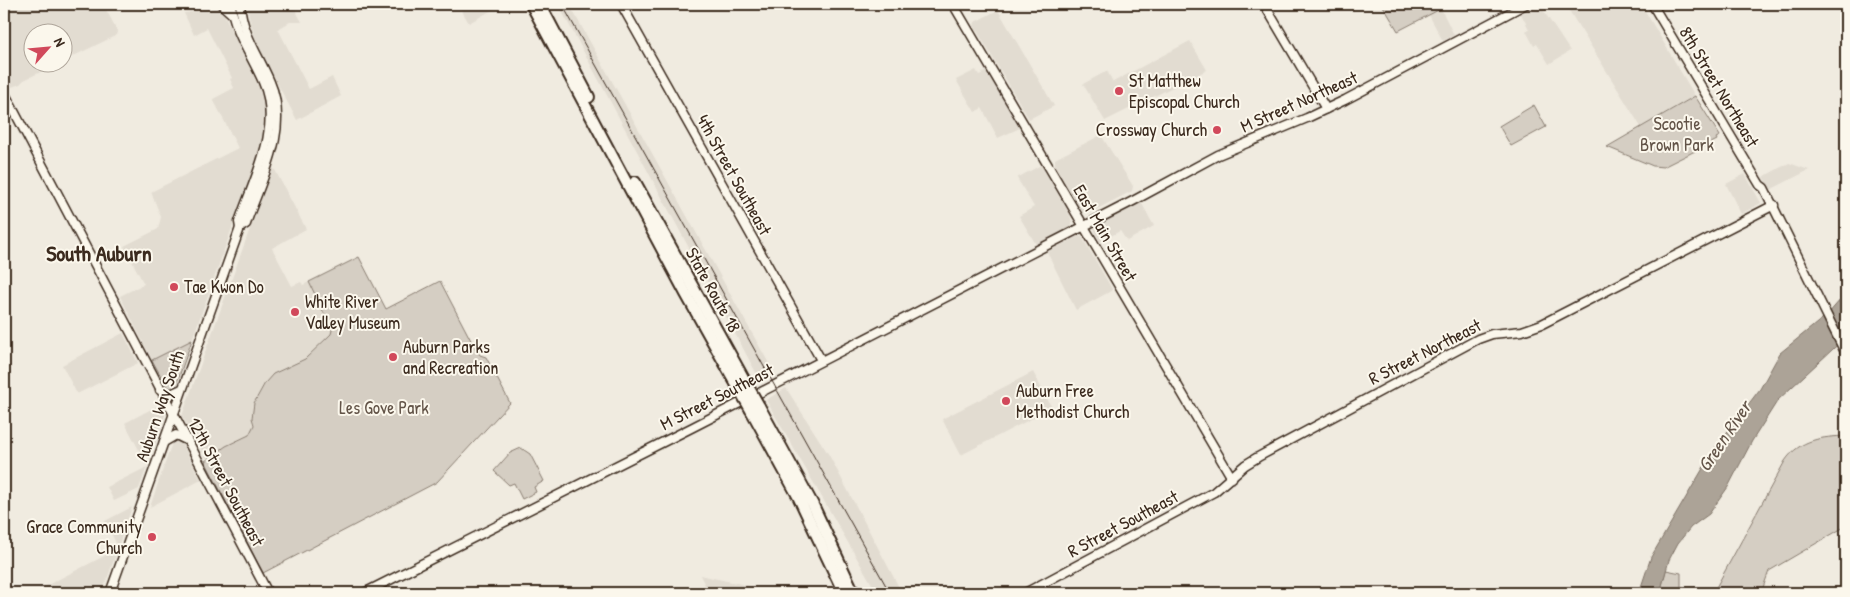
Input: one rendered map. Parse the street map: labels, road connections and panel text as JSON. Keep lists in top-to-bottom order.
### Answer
{
  "streets": {
    "highway": ["State Route 18"],
    "main road": [
      "8th Street Northeast",
      "M Street Northeast",
      "4th Street Southeast",
      "East Main Street",
      "R Street Northeast",
      "M Street Southeast",
      "Auburn Way South",
      "12th Street Southeast",
      "R Street Southeast"
    ]
  },
  "crossings": [
    ["8th Street Northeast", "R Street Northeast"],
    ["M Street Northeast", "East Main Street"],
    ["M Street Northeast", "M Street Southeast"],
    ["4th Street Southeast", "M Street Southeast"],
    ["East Main Street", "R Street Northeast"],
    ["East Main Street", "M Street Southeast"],
    ["East Main Street", "R Street Southeast"],
    ["R Street Northeast", "R Street Southeast"],
    ["Auburn Way South", "12th Street Southeast"]
  ],
  "districts": ["South Auburn"],
  "water": ["Green River"],
  "parks": ["Scootie Brown Park", "Les Gove Park"],
  "places": [
    "St Matthew Episcopal Church",
    "Crossway Church",
    "Tae Kwon Do",
    "White River Valley Museum",
    "Auburn Parks and Recreation",
    "Auburn Free Methodist Church",
    "Grace Community Church"
  ],
  "north": "top right"
}
